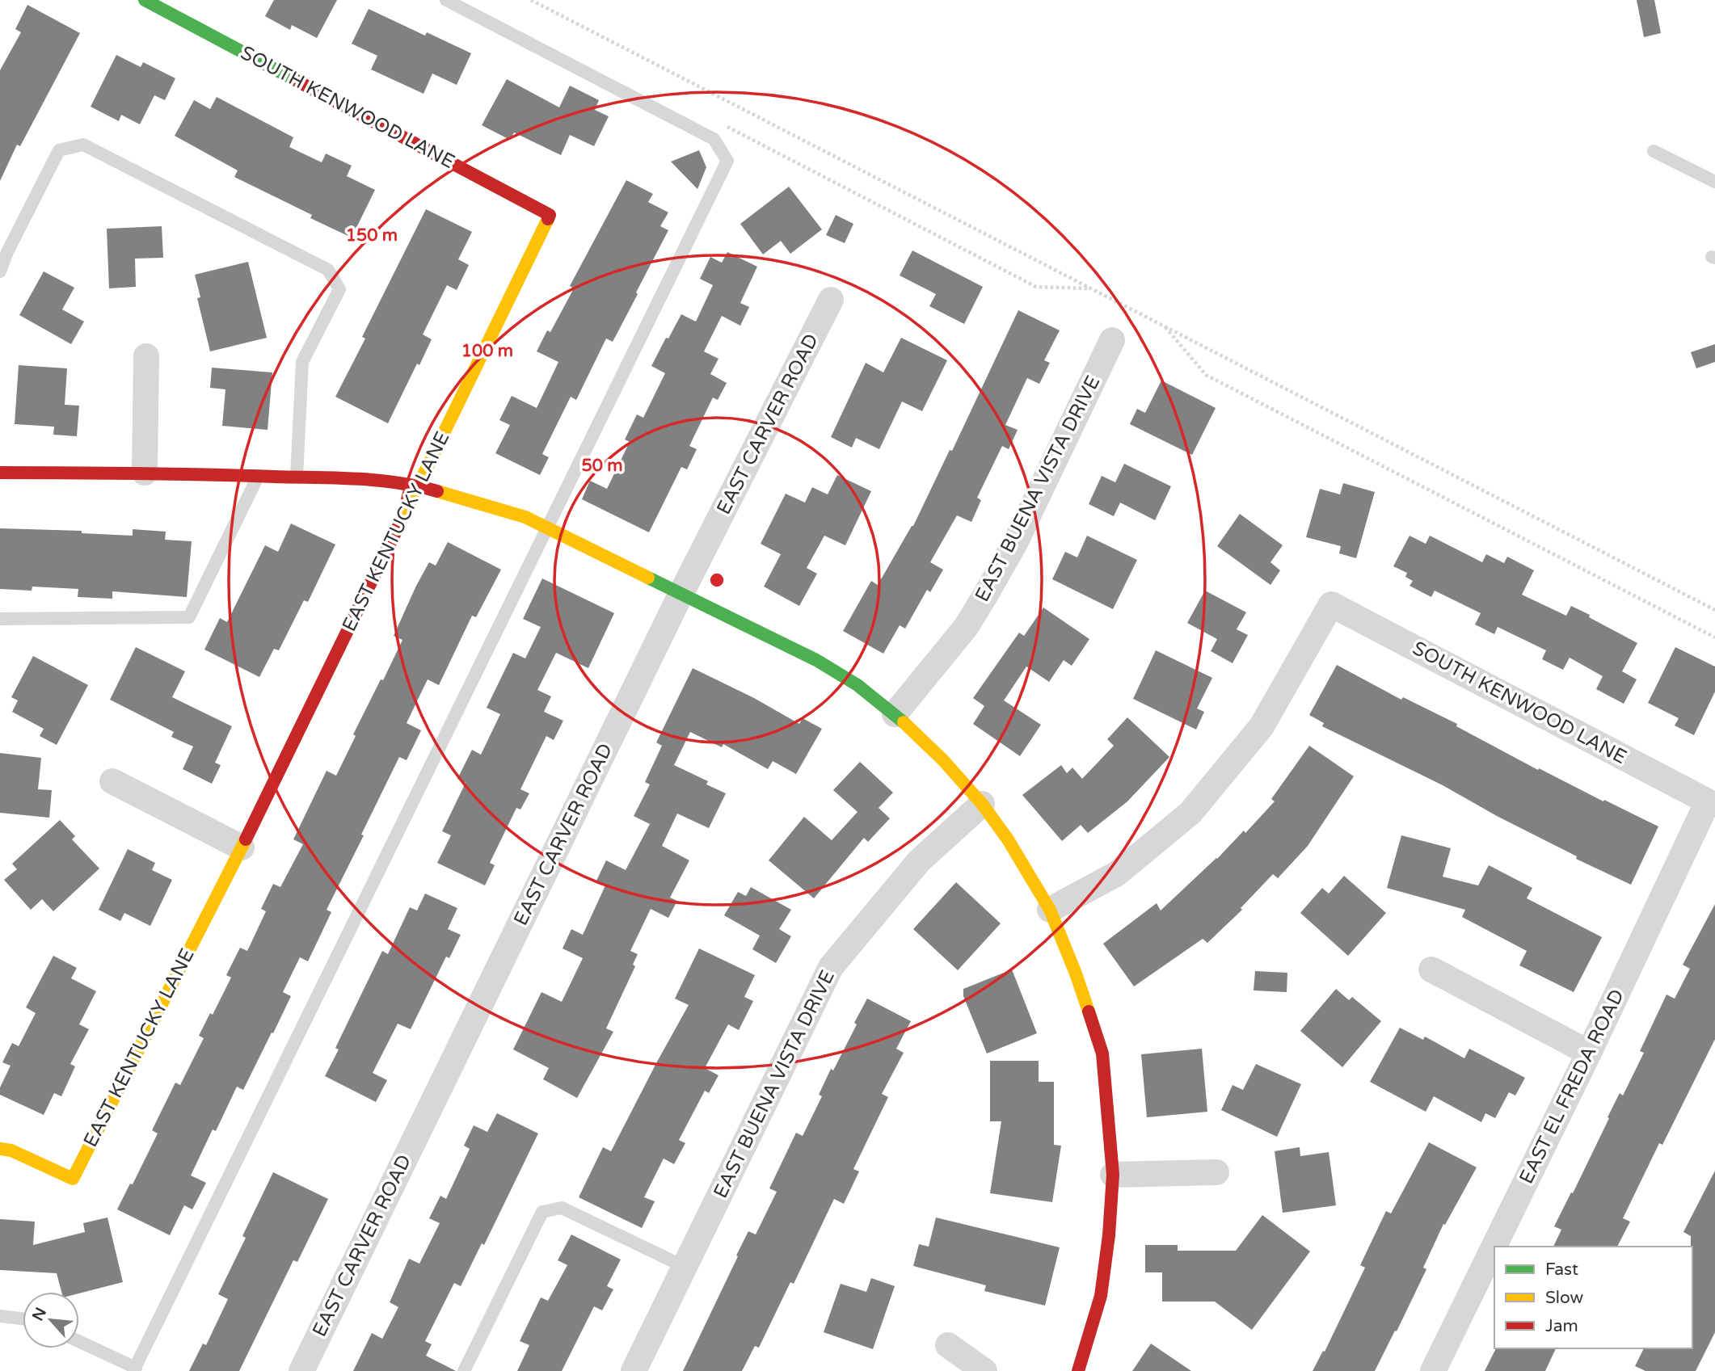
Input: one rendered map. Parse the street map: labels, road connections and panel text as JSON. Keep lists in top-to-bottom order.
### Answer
{
  "streets": {
    "street": [
      "SOUTH KENWOOD LANE",
      "EAST CARVER ROAD",
      "EAST BUENA VISTA DRIVE",
      "EAST KENTUCKY LANE",
      "EAST EL FREDA ROAD"
    ]
  },
  "crossings": [
    ["SOUTH KENWOOD LANE", "EAST KENTUCKY LANE"],
    ["SOUTH KENWOOD LANE", "EAST EL FREDA ROAD"]
  ],
  "legend": ["Fast", "Slow", "Jam"],
  "north": "top left",
  "rings": ["150 m", "100 m", "50 m"]
}
